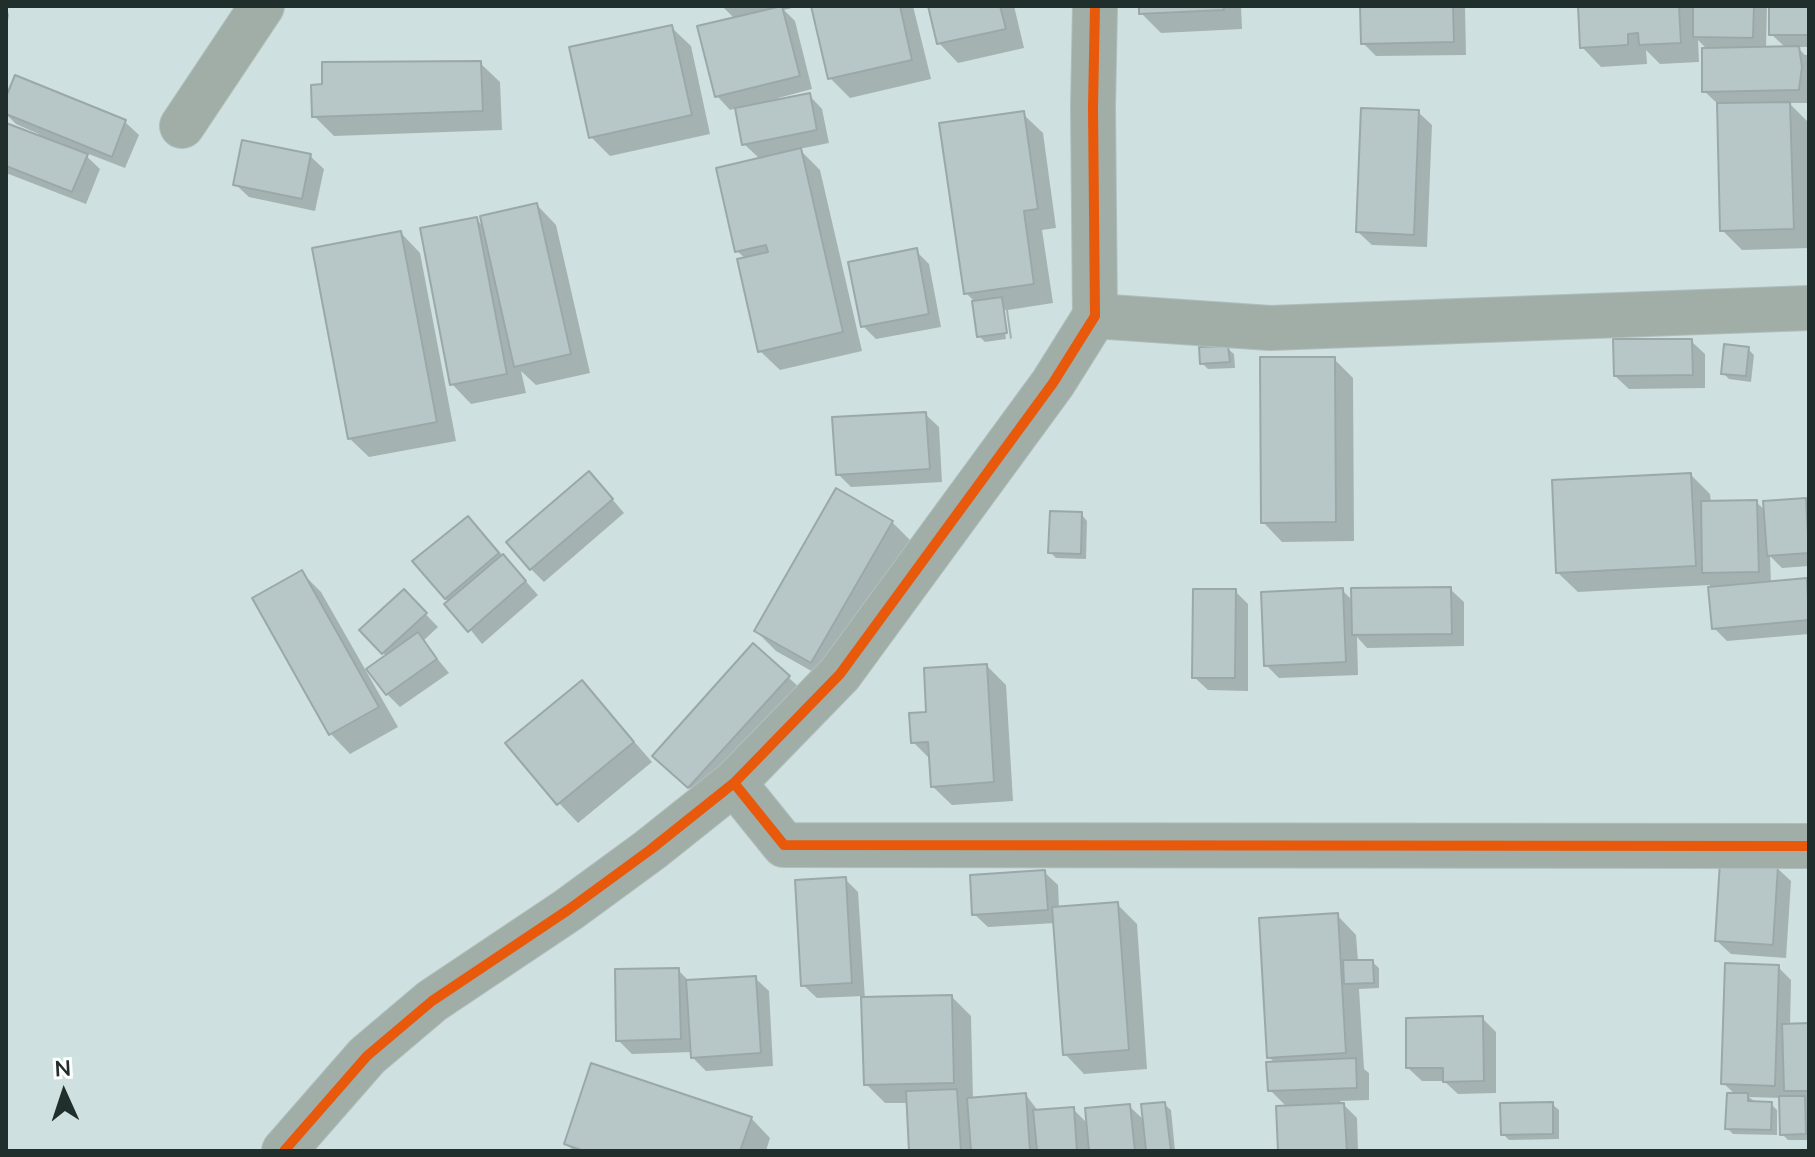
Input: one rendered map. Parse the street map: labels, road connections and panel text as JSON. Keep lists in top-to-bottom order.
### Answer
{
  "north": "top"
}
